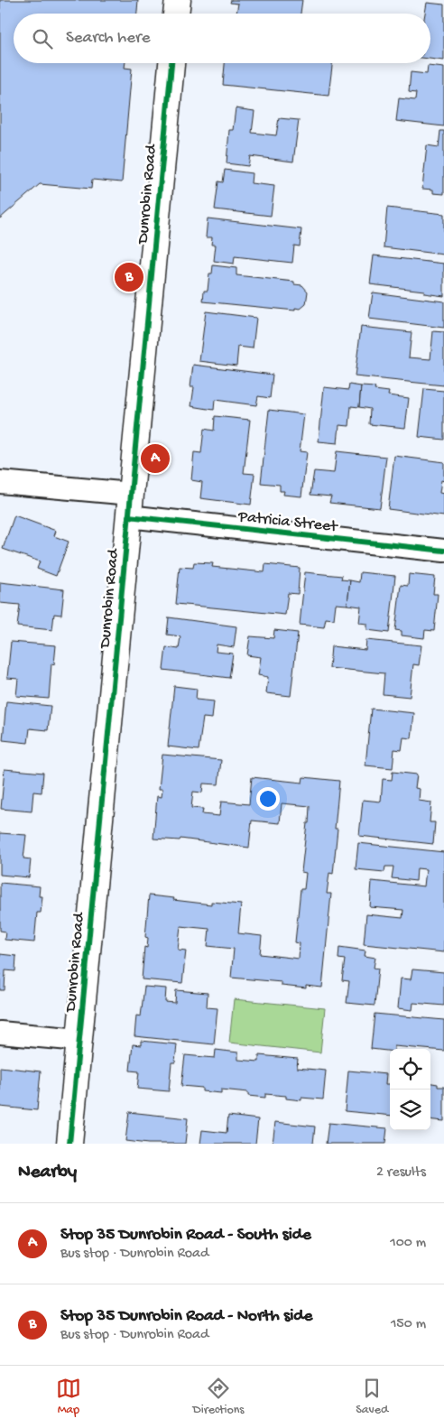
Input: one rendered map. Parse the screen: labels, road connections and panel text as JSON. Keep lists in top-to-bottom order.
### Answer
{
  "streets": {
    "street": ["Dunrobin Road", "Patricia Street"]
  },
  "crossings": [
    ["Dunrobin Road", "Patricia Street"]
  ],
  "page": {
    "search": "Search here",
    "pins": ["B", "A"],
    "heading": ["Nearby", "2 results"],
    "list": [
      {
        "mark": "A",
        "name": "Stop 35 Dunrobin Road - South side",
        "note": "Bus stop · Dunrobin Road",
        "value": "100 m"
      },
      {
        "mark": "B",
        "name": "Stop 35 Dunrobin Road - North side",
        "note": "Bus stop · Dunrobin Road",
        "value": "150 m"
      }
    ],
    "nav": ["Map", "Directions", "Saved"]
  }
}
